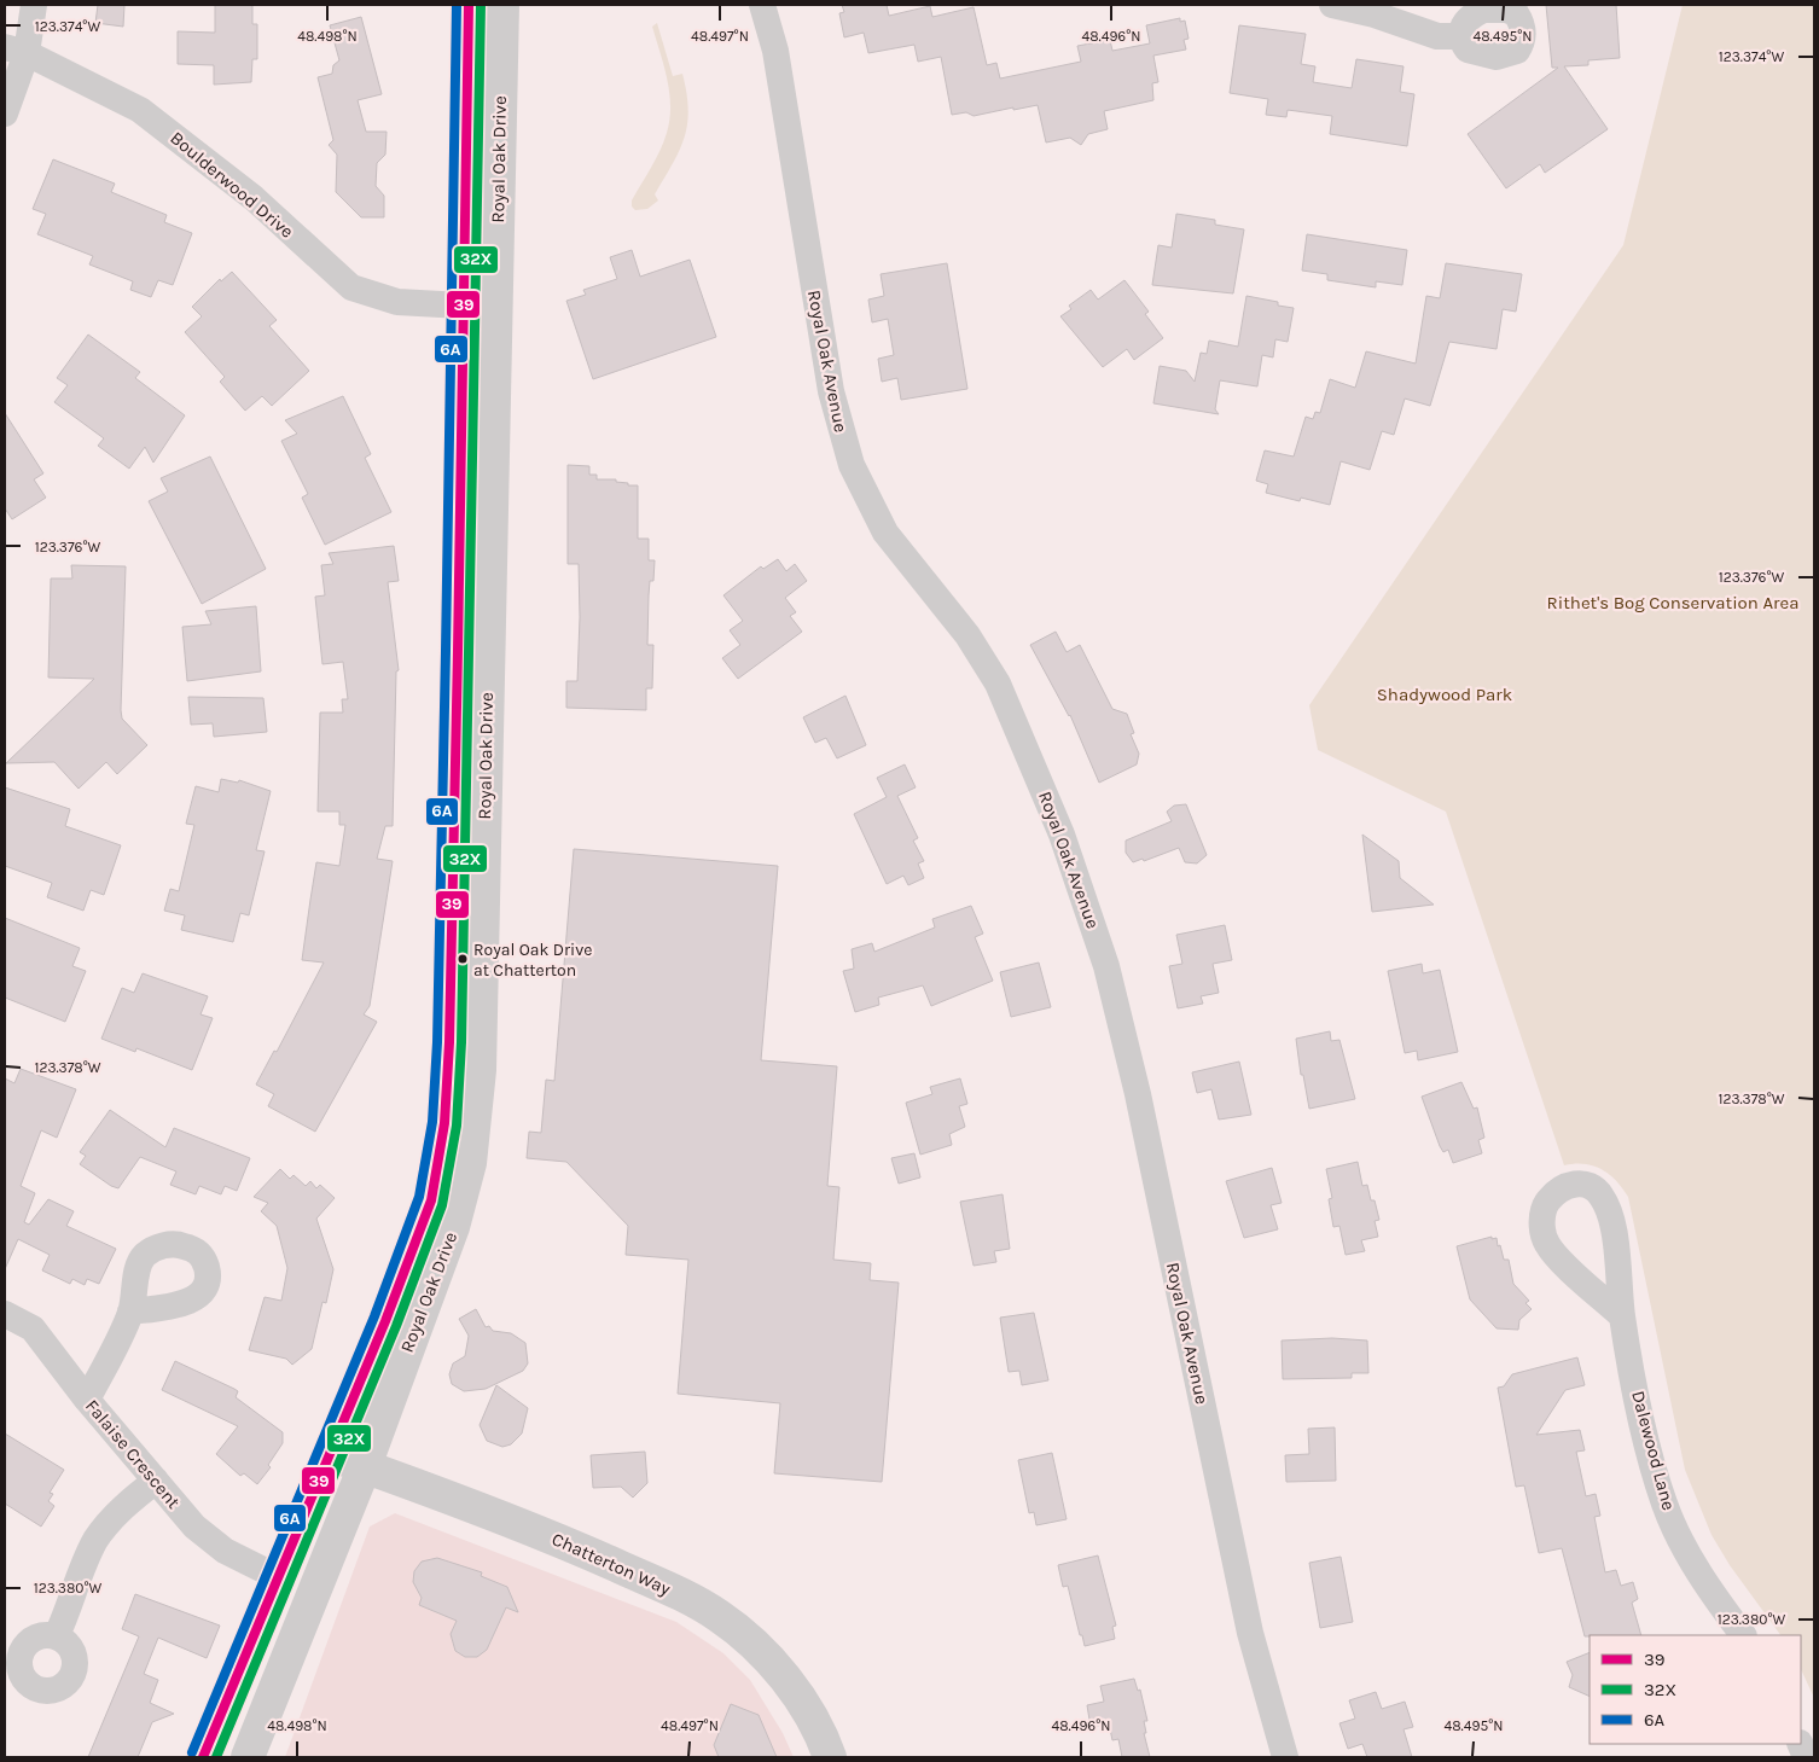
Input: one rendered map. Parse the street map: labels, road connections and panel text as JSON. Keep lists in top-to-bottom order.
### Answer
{
  "streets": {
    "main road": ["Royal Oak Drive", "Chatterton Way"],
    "street": [
      "Boulderwood Drive",
      "Royal Oak Avenue",
      "Dalewood Lane",
      "Falaise Crescent"
    ]
  },
  "crossings": [
    ["Royal Oak Drive", "Boulderwood Drive"],
    ["Royal Oak Drive", "Falaise Crescent"],
    ["Royal Oak Drive", "Chatterton Way"]
  ],
  "parks": ["Rithet's Bog Conservation Area", "Shadywood Park"],
  "places": ["Royal Oak Drive at Chatterton"],
  "lines": ["transit line 39", "transit line 32X", "transit line 6A"],
  "legend": ["39", "32X", "6A"],
  "coordinates": [
    "123.374°W",
    "48.498°N",
    "48.497°N",
    "48.496°N",
    "48.495°N",
    "123.376°W",
    "123.378°W",
    "123.380°W"
  ]
}
